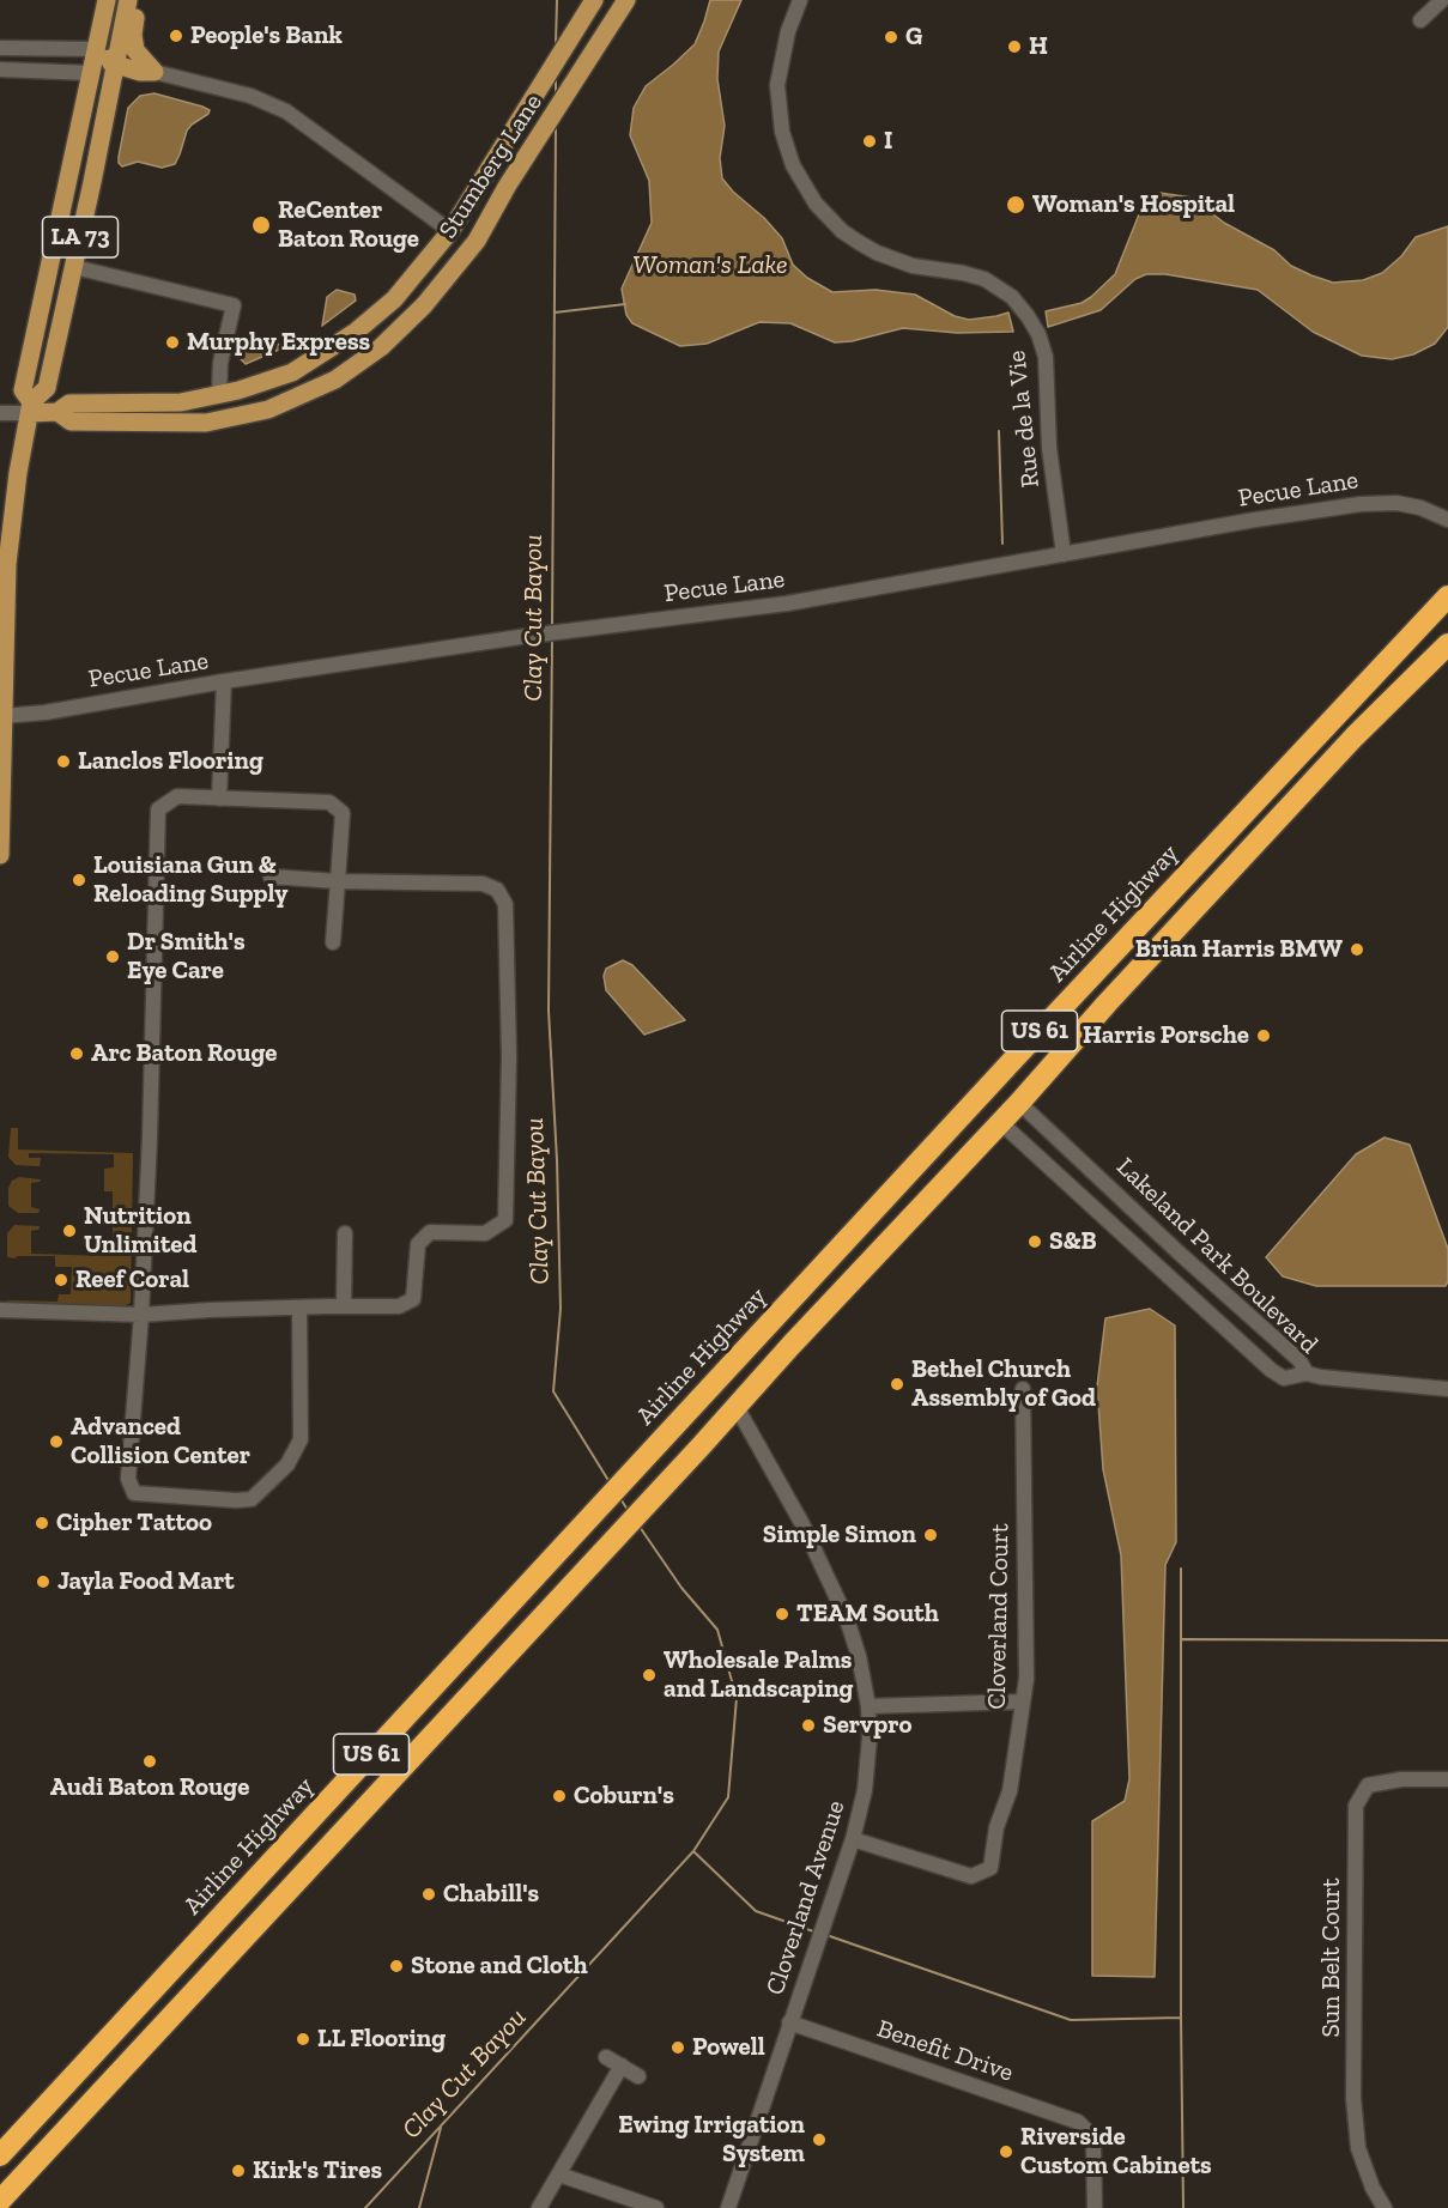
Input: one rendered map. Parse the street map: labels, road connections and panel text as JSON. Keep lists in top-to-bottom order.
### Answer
{
  "streets": {
    "highway": ["Airline Highway", "US 61"],
    "main road": ["Stumberg Lane", "LA 73"],
    "street": [
      "Rue de la Vie",
      "Pecue Lane",
      "Lakeland Park Boulevard",
      "Cloverland Court",
      "Cloverland Avenue",
      "Sun Belt Court",
      "Benefit Drive"
    ]
  },
  "crossings": [
    ["Stumberg Lane", "LA 73"],
    ["LA 73", "Pecue Lane"],
    ["Rue de la Vie", "Pecue Lane"],
    ["US 61", "Lakeland Park Boulevard"],
    ["US 61", "Cloverland Avenue"],
    ["Cloverland Court", "Cloverland Avenue"],
    ["Cloverland Avenue", "Benefit Drive"]
  ],
  "water": ["Woman's Lake", "Clay Cut Bayou"],
  "places": [
    "People's Bank",
    "G",
    "H",
    "I",
    "Woman's Hospital",
    "ReCenter Baton Rouge",
    "Murphy Express",
    "Lanclos Flooring",
    "Louisiana Gun & Reloading Supply",
    "Brian Harris BMW",
    "Dr Smith's Eye Care",
    "Harris Porsche",
    "Arc Baton Rouge",
    "Nutrition Unlimited",
    "S&B",
    "Reef Coral",
    "Bethel Church Assembly of God",
    "Advanced Collision Center",
    "Cipher Tattoo",
    "Simple Simon",
    "Jayla Food Mart",
    "TEAM South",
    "Wholesale Palms and Landscaping",
    "Servpro",
    "Audi Baton Rouge",
    "Coburn's",
    "Chabill's",
    "Stone and Cloth",
    "LL Flooring",
    "Powell",
    "Ewing Irrigation System",
    "Riverside Custom Cabinets",
    "Kirk's Tires"
  ]
}
